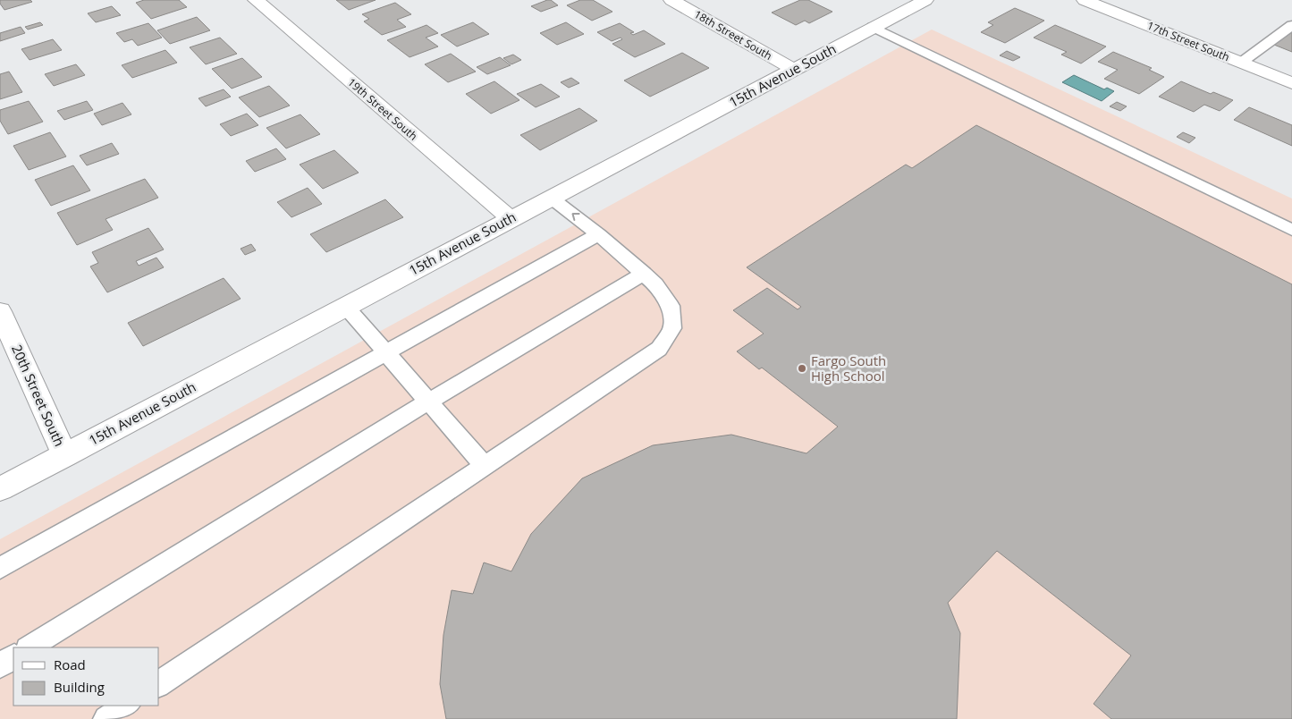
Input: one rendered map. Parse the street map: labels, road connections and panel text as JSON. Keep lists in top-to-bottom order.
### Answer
{
  "streets": {
    "street": [
      "18th Street South",
      "17th Street South",
      "15th Avenue South",
      "19th Street South",
      "20th Street South"
    ]
  },
  "crossings": [
    ["18th Street South", "15th Avenue South"],
    ["15th Avenue South", "19th Street South"],
    ["15th Avenue South", "20th Street South"]
  ],
  "places": ["Fargo South High School"],
  "legend": ["Road", "Building"]
}
